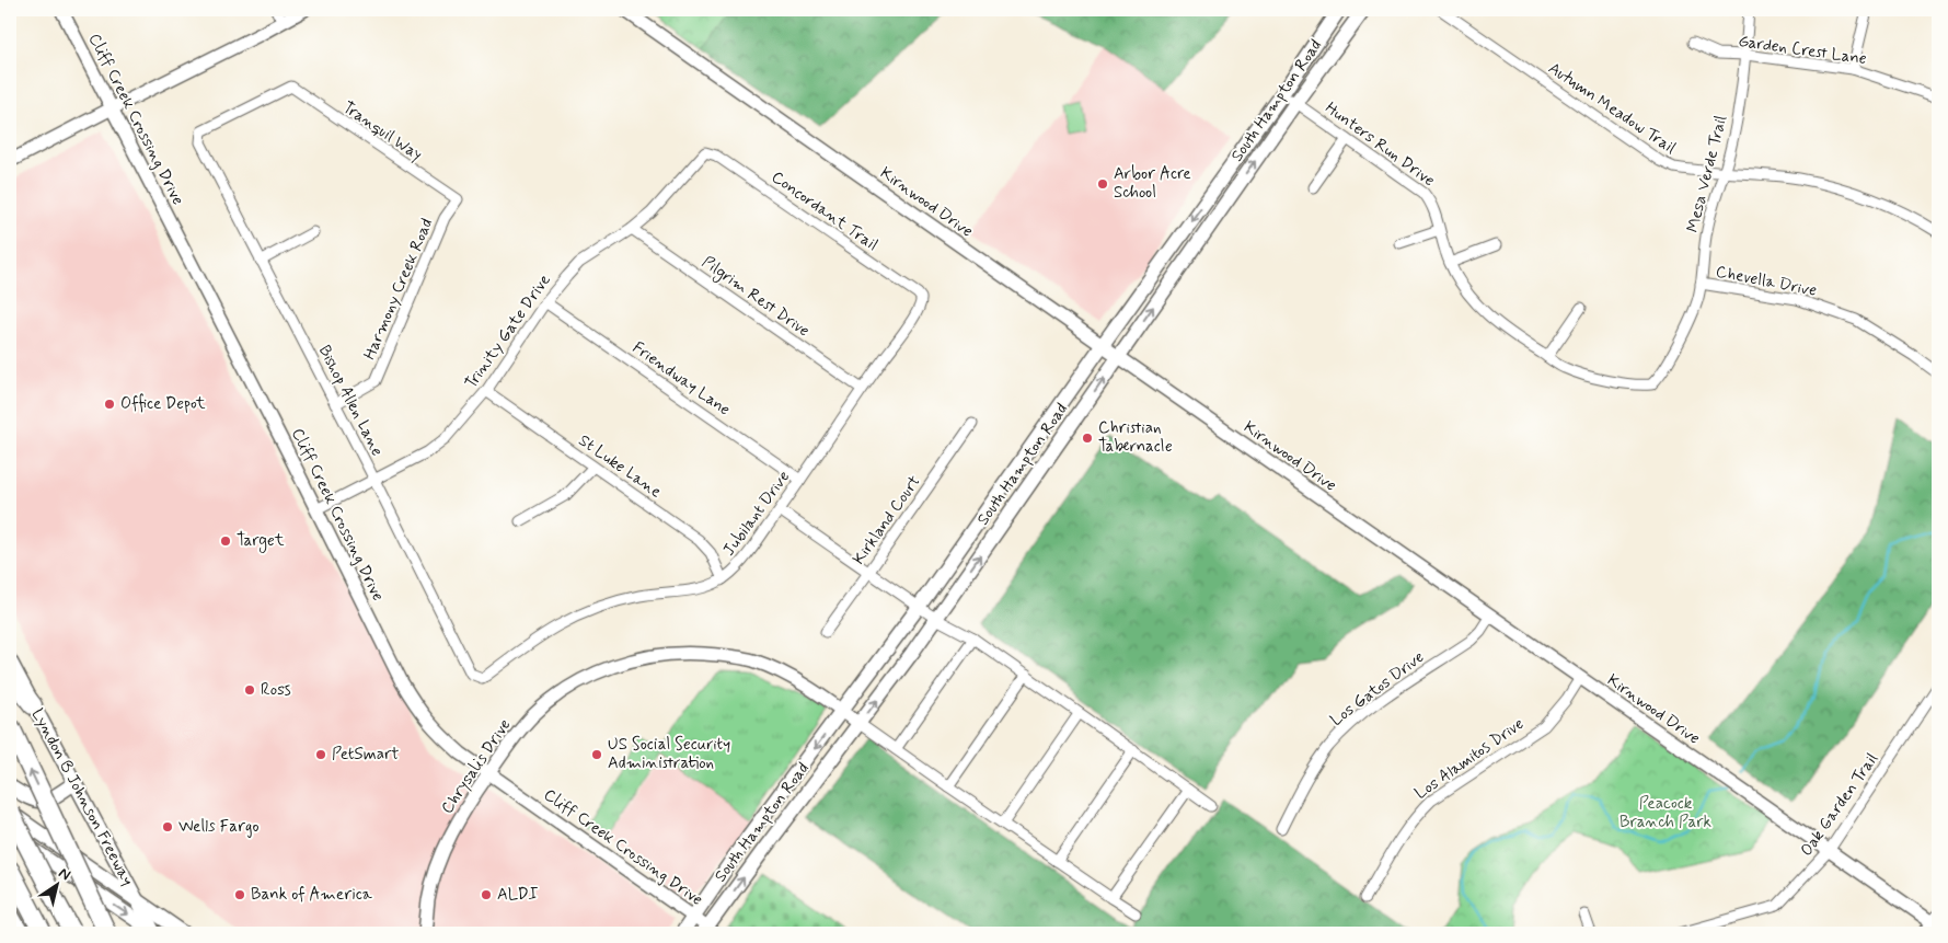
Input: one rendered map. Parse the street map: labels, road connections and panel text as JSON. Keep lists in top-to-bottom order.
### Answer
{
  "streets": {
    "main road": ["South Hampton Road", "Lyndon B Johnson Freeway"],
    "street": [
      "Garden Crest Lane",
      "Autumn Meadow Trail",
      "Cliff Creek Crossing Drive",
      "Tranquil Way",
      "Hunters Run Drive",
      "Mesa Verde Trail",
      "Kirnwood Drive",
      "Concordant Trail",
      "Chevella Drive",
      "Harmony Creek Road",
      "Pilgrim Rest Drive",
      "Trinity Gate Drive",
      "Friendway Lane",
      "Bishop Allen Lane",
      "St Luke Lane",
      "Jubilant Drive",
      "Kirkland Court",
      "Los Gatos Drive",
      "Los Alamitos Drive",
      "Chrysalis Drive",
      "Oak Garden Trail"
    ]
  },
  "crossings": [
    ["Garden Crest Lane", "Mesa Verde Trail"],
    ["South Hampton Road", "Cliff Creek Crossing Drive"],
    ["South Hampton Road", "Hunters Run Drive"],
    ["South Hampton Road", "Kirnwood Drive"],
    ["South Hampton Road", "Chrysalis Drive"],
    ["Autumn Meadow Trail", "Mesa Verde Trail"],
    ["Cliff Creek Crossing Drive", "Trinity Gate Drive"],
    ["Cliff Creek Crossing Drive", "Chrysalis Drive"],
    ["Tranquil Way", "Harmony Creek Road"],
    ["Tranquil Way", "Bishop Allen Lane"],
    ["Hunters Run Drive", "Mesa Verde Trail"],
    ["Mesa Verde Trail", "Chevella Drive"],
    ["Kirnwood Drive", "Los Gatos Drive"],
    ["Kirnwood Drive", "Los Alamitos Drive"],
    ["Kirnwood Drive", "Oak Garden Trail"],
    ["Concordant Trail", "Trinity Gate Drive"],
    ["Concordant Trail", "Jubilant Drive"],
    ["Harmony Creek Road", "Bishop Allen Lane"],
    ["Pilgrim Rest Drive", "Trinity Gate Drive"],
    ["Pilgrim Rest Drive", "Jubilant Drive"],
    ["Trinity Gate Drive", "Friendway Lane"],
    ["Trinity Gate Drive", "Bishop Allen Lane"],
    ["Trinity Gate Drive", "St Luke Lane"],
    ["Friendway Lane", "Jubilant Drive"],
    ["Bishop Allen Lane", "Jubilant Drive"],
    ["St Luke Lane", "Jubilant Drive"]
  ],
  "parks": ["Peacock Branch Park"],
  "places": [
    "Arbor Acre School",
    "Office Depot",
    "Christian Tabernacle",
    "Target",
    "Ross",
    "PetSmart",
    "US Social Security Administration",
    "Wells Fargo",
    "Bank of America",
    "ALDI"
  ],
  "north": "top right"
}
